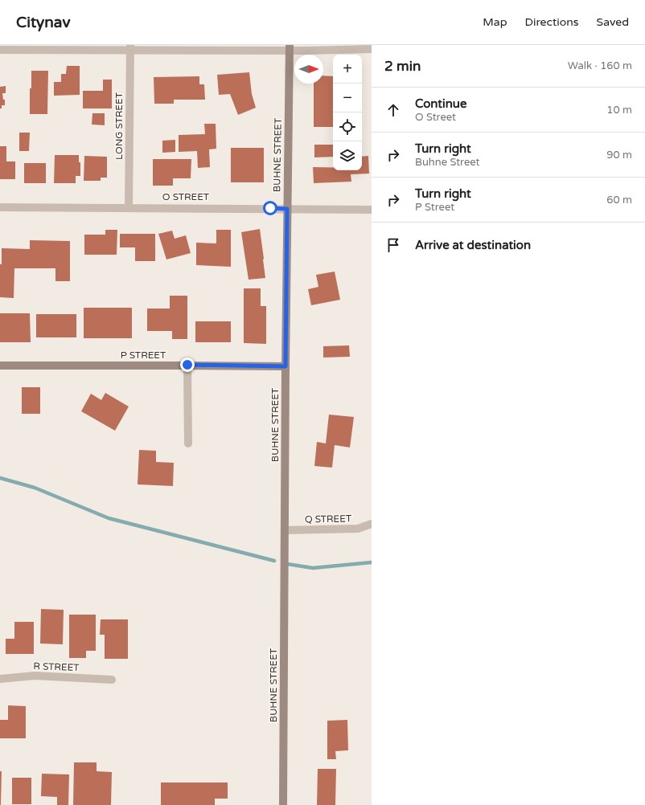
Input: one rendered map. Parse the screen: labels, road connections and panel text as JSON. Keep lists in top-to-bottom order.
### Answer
{
  "streets": {
    "street": [
      "LONG STREET",
      "BUHNE STREET",
      "O STREET",
      "P STREET",
      "Q STREET",
      "R STREET"
    ]
  },
  "crossings": [
    ["LONG STREET", "O STREET"],
    ["BUHNE STREET", "O STREET"],
    ["BUHNE STREET", "P STREET"],
    ["BUHNE STREET", "Q STREET"]
  ],
  "north": "right",
  "page": {
    "header": "Citynav",
    "nav": ["Map", "Directions", "Saved"],
    "heading": ["2 min", "Walk · 160 m"],
    "map_buttons": ["+", "−"],
    "list": [
      ["Continue", "O Street", "10 m"],
      ["Turn right", "Buhne Street", "90 m"],
      ["Turn right", "P Street", "60 m"],
      "Arrive at destination"
    ]
  }
}
